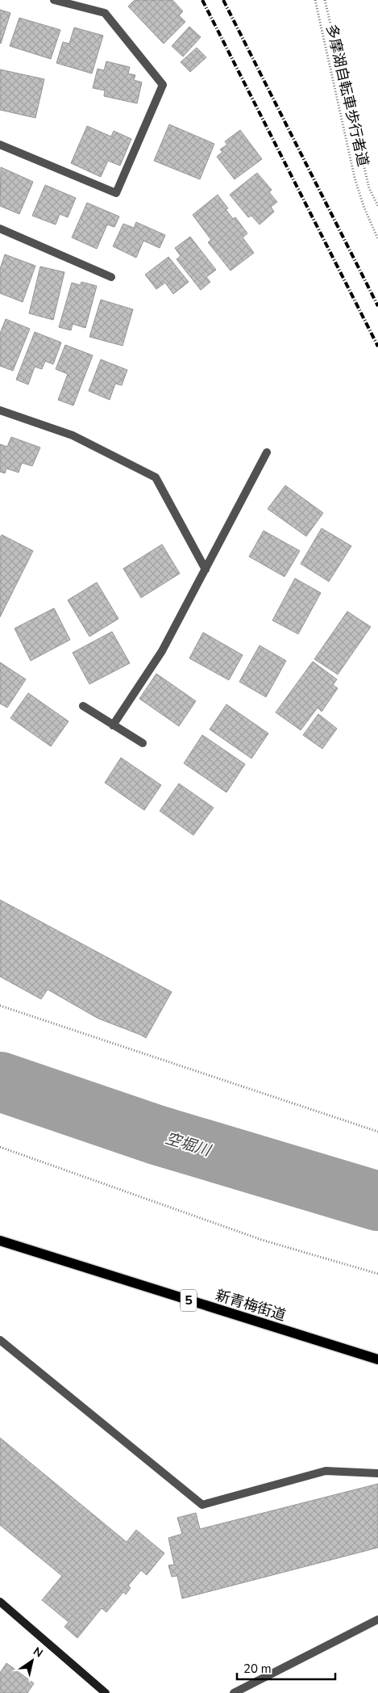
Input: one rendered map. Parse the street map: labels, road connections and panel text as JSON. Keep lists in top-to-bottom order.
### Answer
{
  "streets": {
    "main road": ["5", "新青梅街道"],
    "path": ["多摩湖自転車歩行者道"]
  },
  "water": ["空堀川"],
  "scale_bar": "20 m",
  "north": "top right"
}
